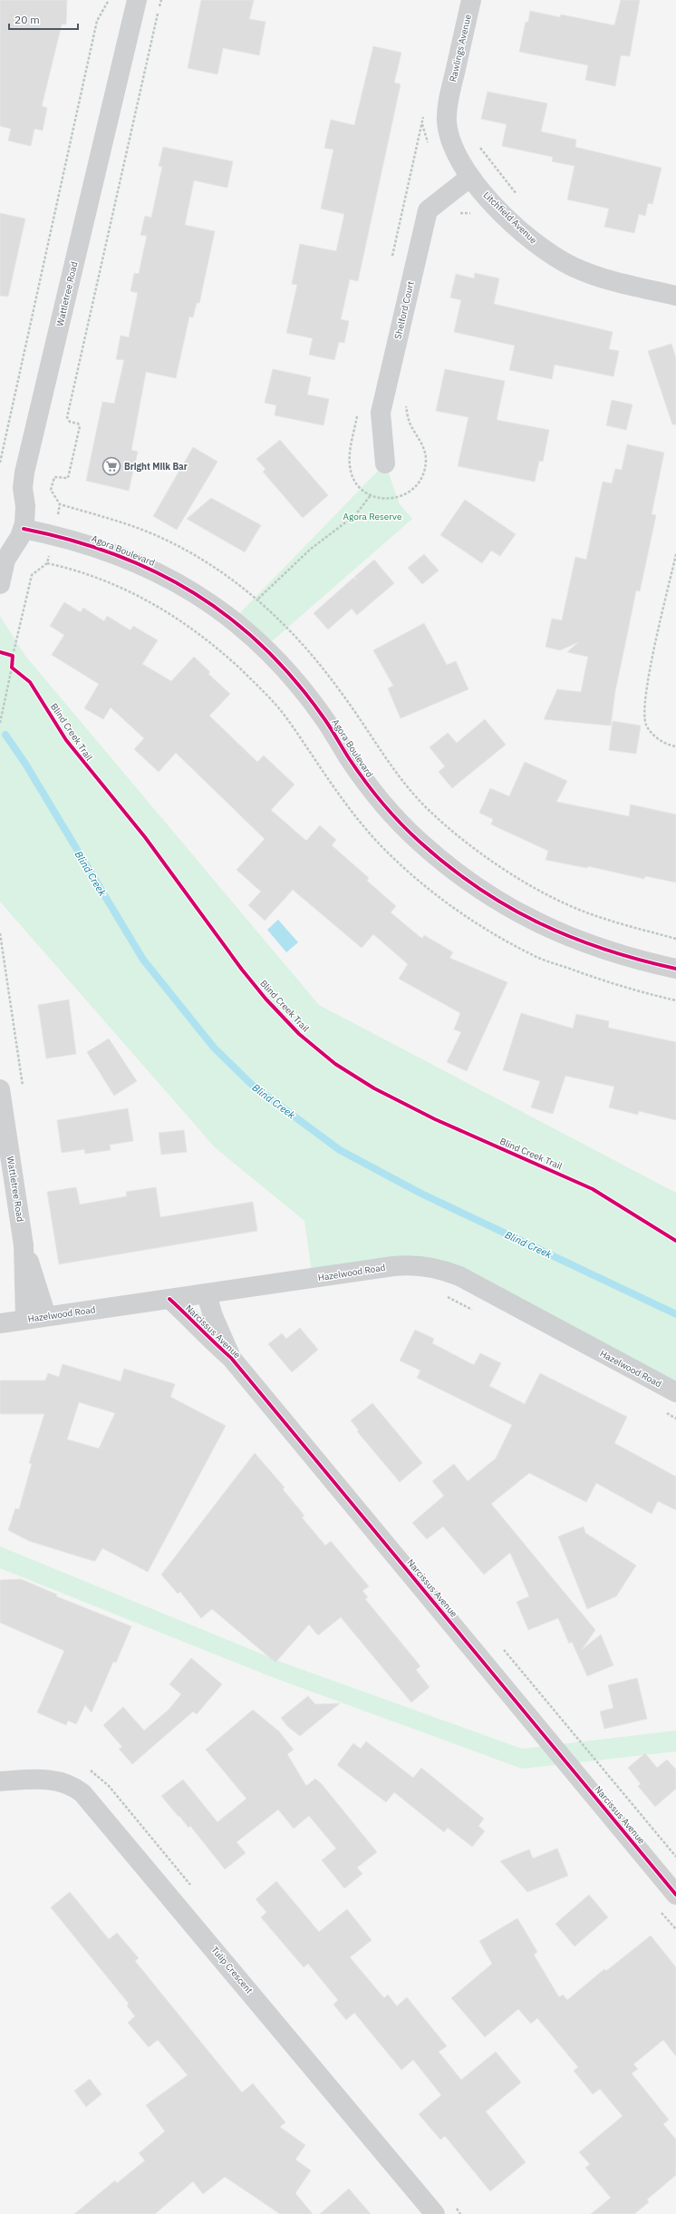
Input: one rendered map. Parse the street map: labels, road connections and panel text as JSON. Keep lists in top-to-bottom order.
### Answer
{
  "streets": {
    "street": [
      "Rawlings Avenue",
      "Litchfield Avenue",
      "Wattletree Road",
      "Shelford Court",
      "Agora Boulevard",
      "Hazelwood Road",
      "Narcissus Avenue",
      "Tulip Crescent"
    ],
    "cycle path": ["Blind Creek Trail"]
  },
  "crossings": [
    ["Rawlings Avenue", "Litchfield Avenue"],
    ["Litchfield Avenue", "Shelford Court"],
    ["Wattletree Road", "Agora Boulevard"],
    ["Wattletree Road", "Hazelwood Road"],
    ["Hazelwood Road", "Narcissus Avenue"]
  ],
  "water": ["Blind Creek"],
  "parks": ["Agora Reserve"],
  "places": {
    "supermarket": ["Bright Milk Bar"]
  },
  "scale_bar": "20 m"
}
